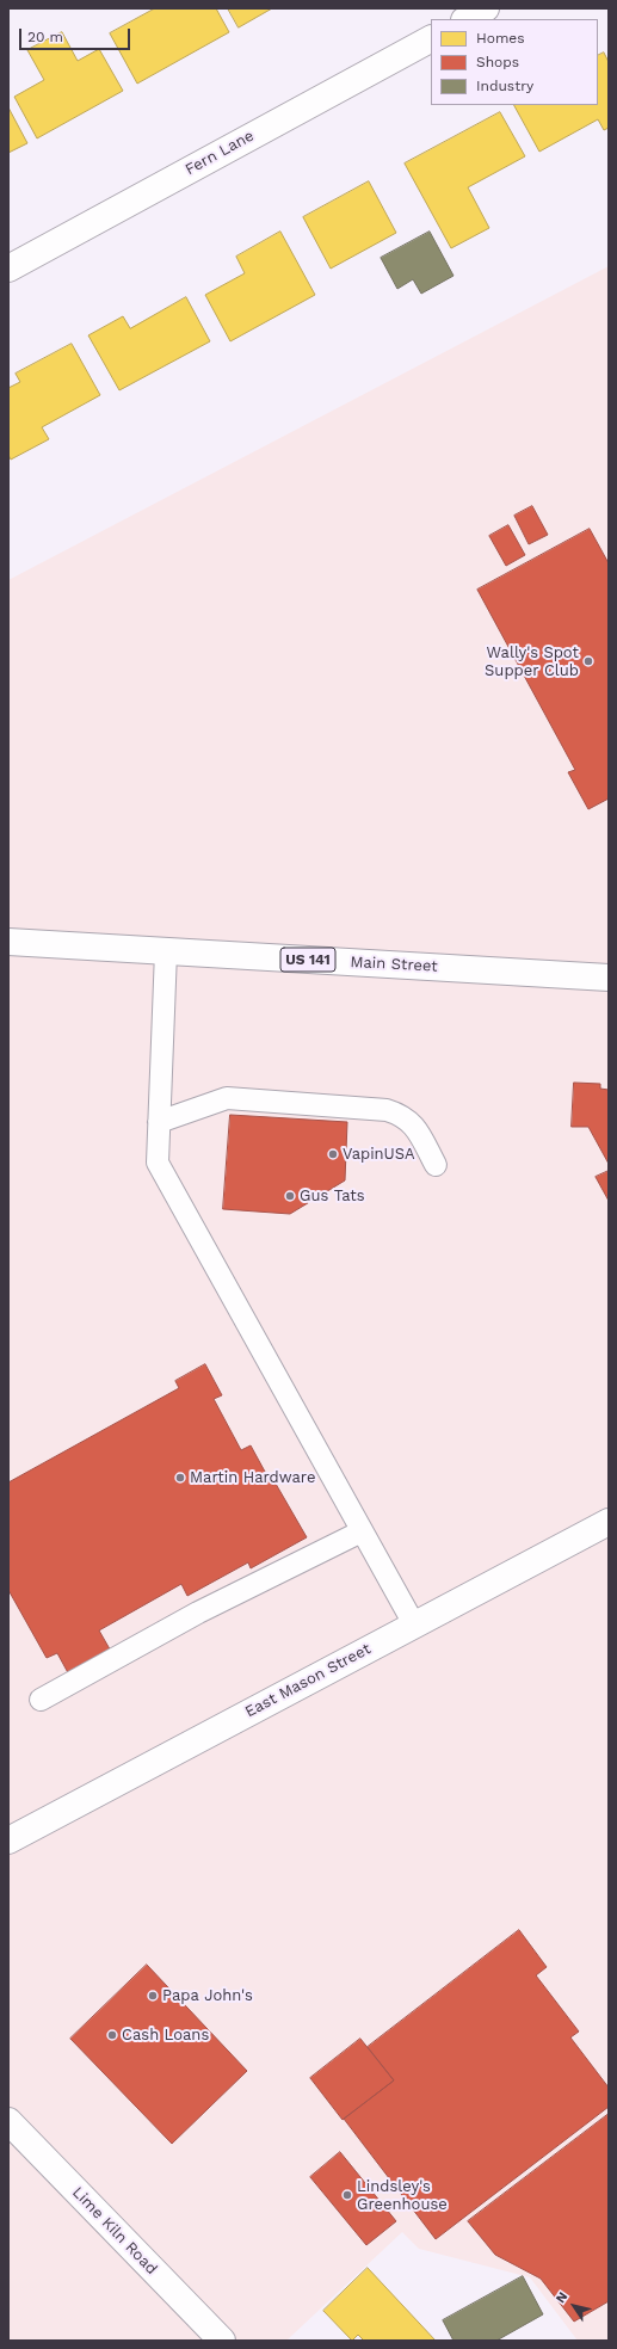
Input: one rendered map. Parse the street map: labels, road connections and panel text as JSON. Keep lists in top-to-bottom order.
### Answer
{
  "streets": {
    "main road": [
      "Fern Lane",
      "US 141",
      "Main Street",
      "East Mason Street",
      "Lime Kiln Road"
    ]
  },
  "places": [
    "Wally's Spot Supper Club",
    "VapinUSA",
    "Gus Tats",
    "Martin Hardware",
    "Papa John's",
    "Cash Loans",
    "Lindsley's Greenhouse"
  ],
  "legend": ["Homes", "Shops", "Industry"],
  "scale_bar": "20 m",
  "north": "top left"
}
